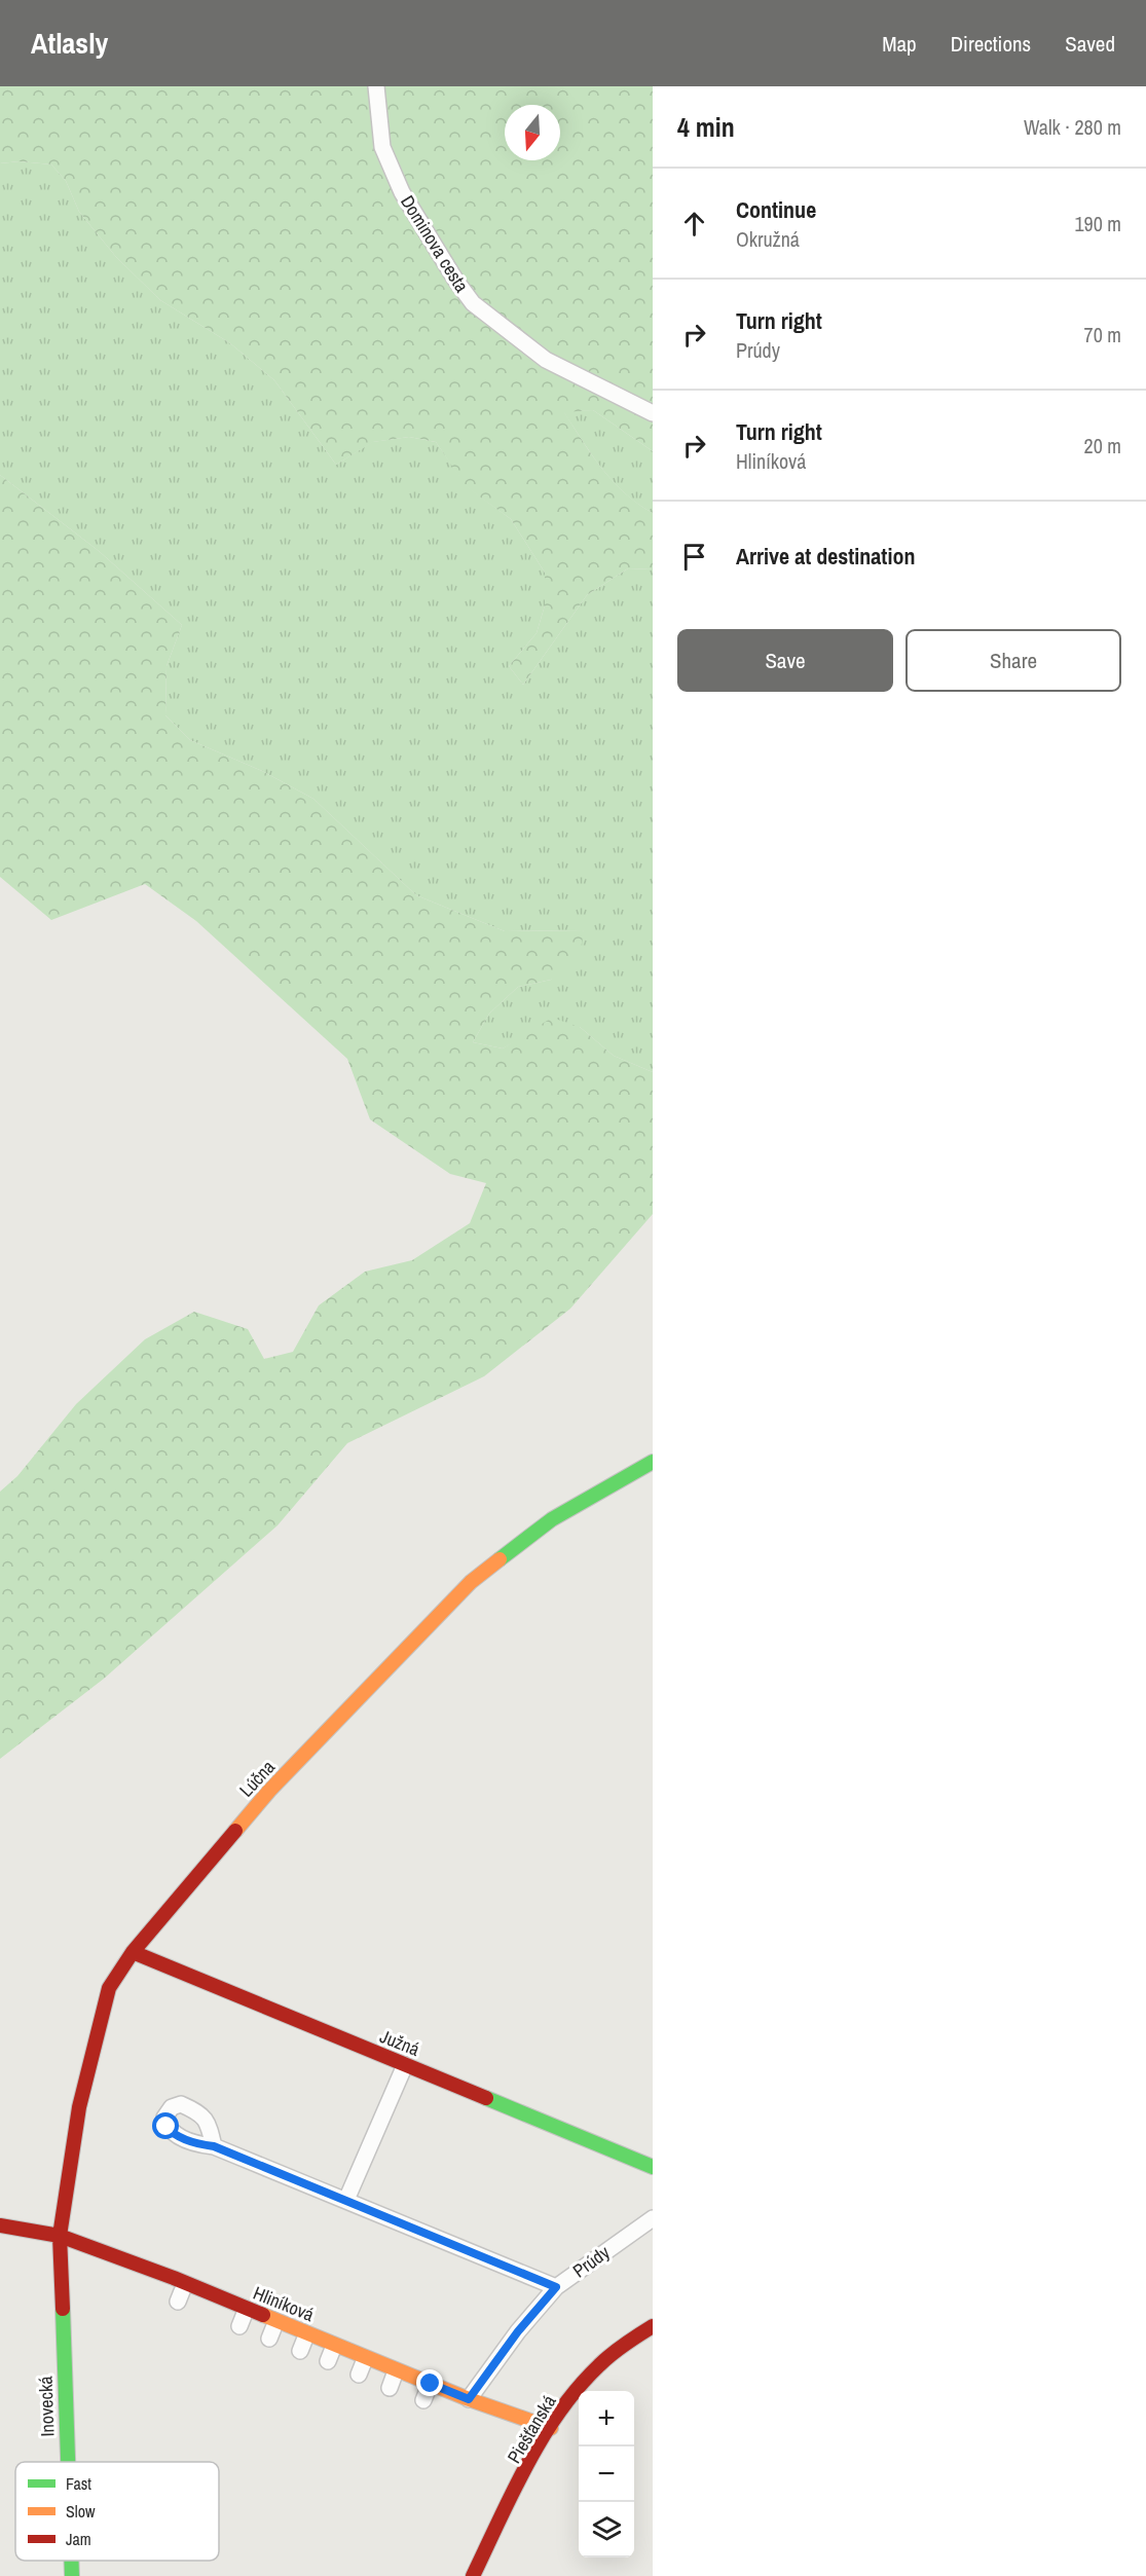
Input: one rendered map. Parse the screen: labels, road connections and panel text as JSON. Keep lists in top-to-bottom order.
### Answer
{
  "streets": {
    "street": [
      "Dominova cesta",
      "Lúčna",
      "Južná",
      "Prúdy",
      "Hliníková",
      "Inovecká",
      "Piešťanská"
    ]
  },
  "crossings": [
    ["Lúčna", "Južná"],
    ["Lúčna", "Hliníková"],
    ["Lúčna", "Inovecká"],
    ["Prúdy", "Hliníková"],
    ["Hliníková", "Inovecká"],
    ["Hliníková", "Piešťanská"]
  ],
  "legend": ["Fast", "Slow", "Jam"],
  "north": "bottom",
  "page": {
    "header": "Atlasly",
    "nav": ["Map", "Directions", "Saved"],
    "heading": ["4 min", "Walk · 280 m"],
    "list": [
      ["Continue", "Okružná", "190 m"],
      ["Turn right", "Prúdy", "70 m"],
      ["Turn right", "Hliníková", "20 m"],
      "Arrive at destination"
    ],
    "buttons": ["Save", "Share"],
    "map_buttons": ["+", "−"]
  }
}
